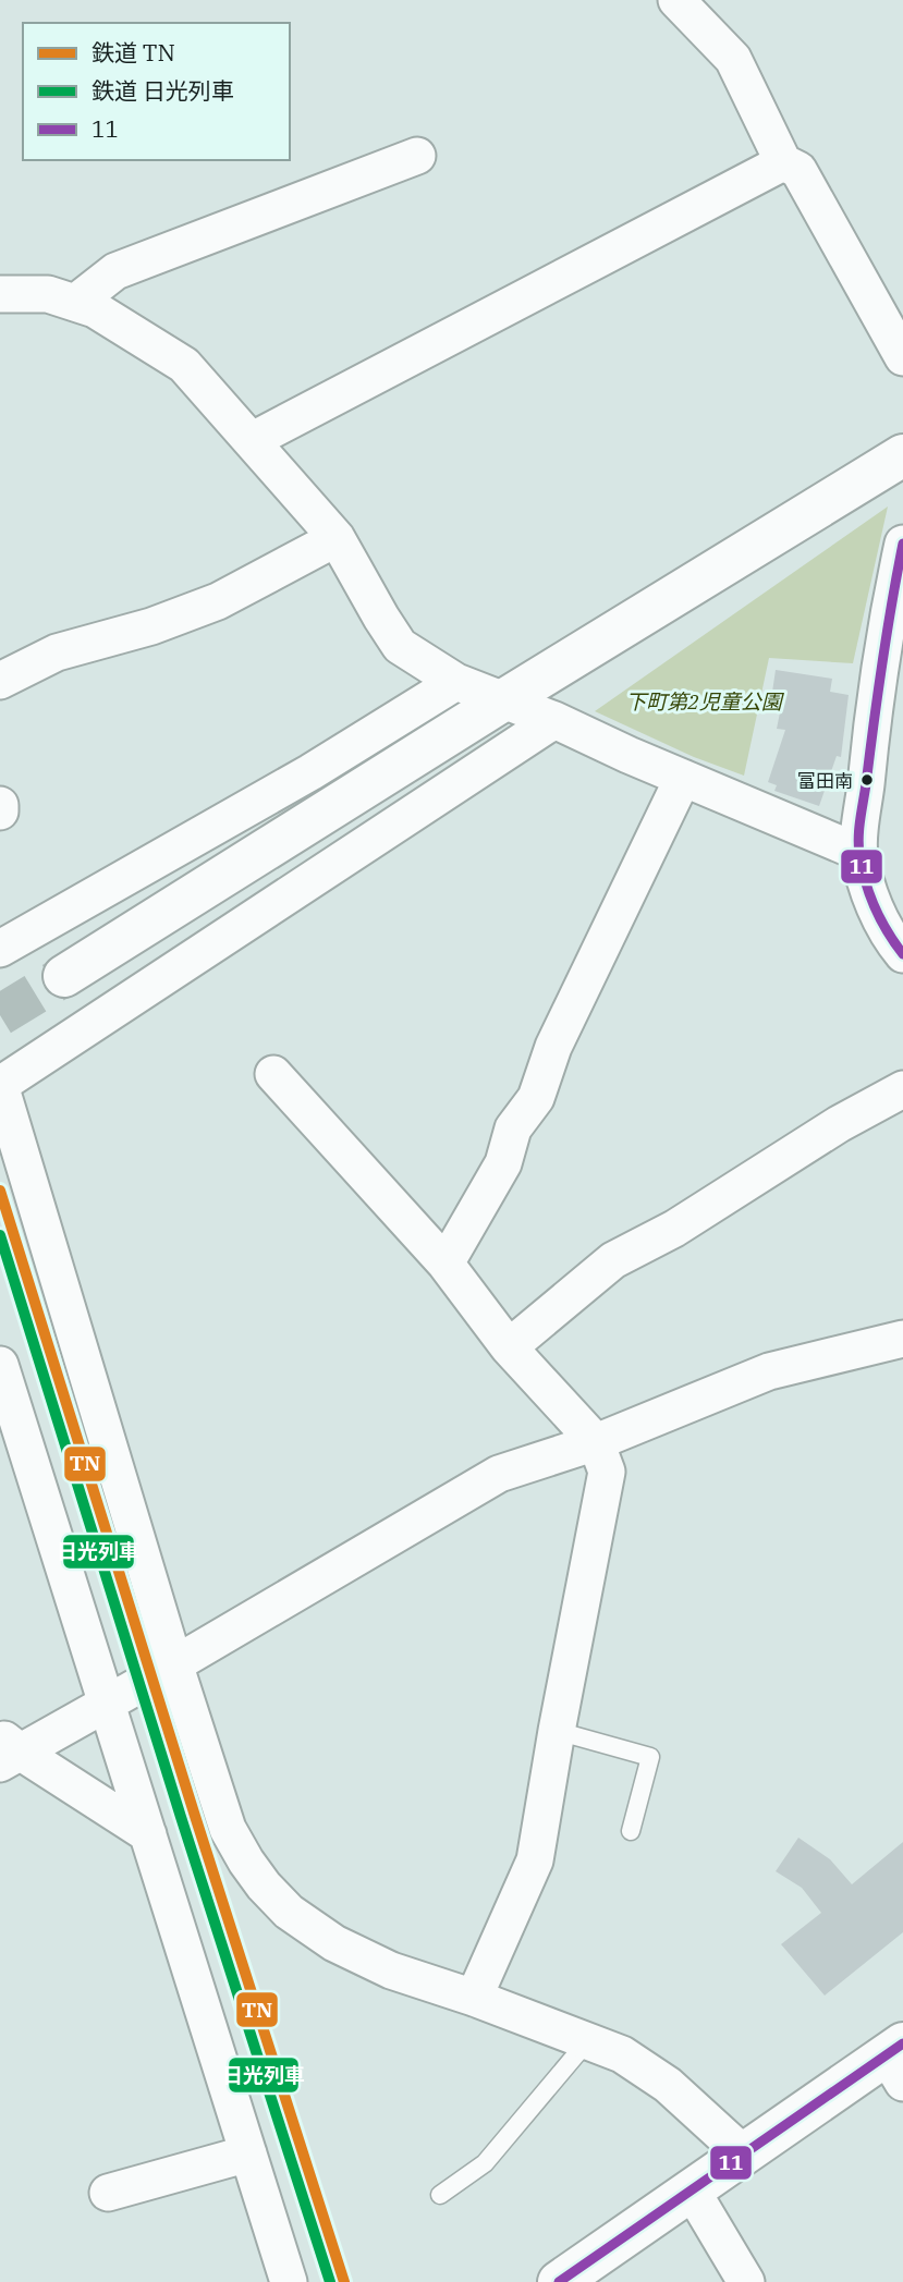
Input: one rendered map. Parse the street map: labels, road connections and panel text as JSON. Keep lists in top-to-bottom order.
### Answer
{
  "parks": ["下町第2児童公園"],
  "places": ["富田南"],
  "lines": ["transit line 11", "rail line TN", "rail line 日光列車"],
  "legend": ["鉄道 TN", "鉄道 日光列車", "11"]
}
